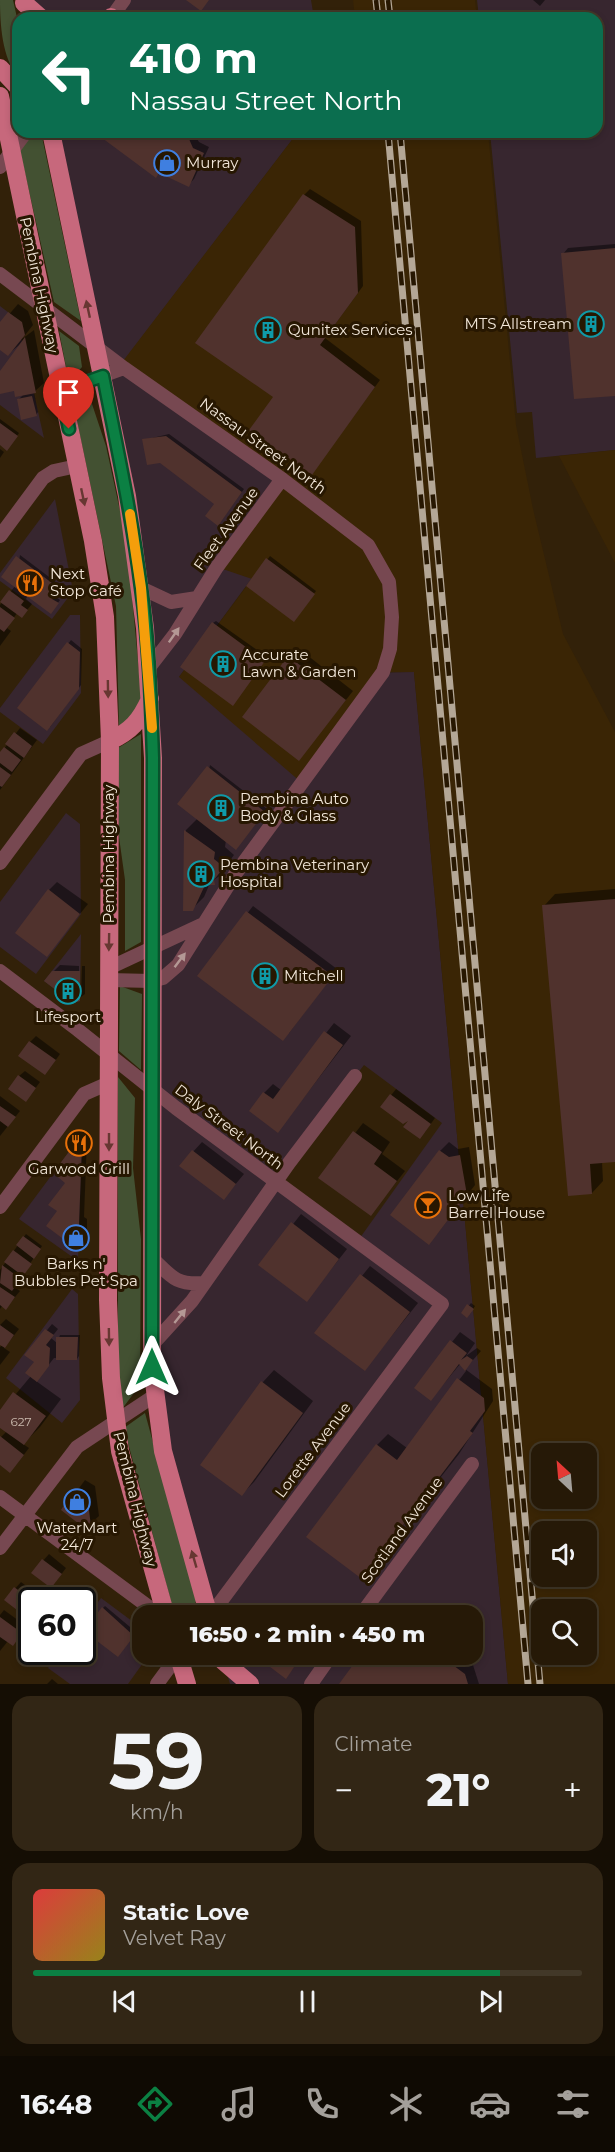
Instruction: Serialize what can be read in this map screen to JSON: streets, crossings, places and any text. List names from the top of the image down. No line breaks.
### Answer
{"streets":{"main road":["Pembina Highway"],"street":["Nassau Street North","Fleet Avenue","Daly Street North","Lorette Avenue","Scotland Avenue"]},"crossings":[["Pembina Highway","Nassau Street North"],["Pembina Highway","Daly Street North"],["Nassau Street North","Fleet Avenue"],["Daly Street North","Lorette Avenue"]],"one_way":["Fleet Avenue"],"places":{"shop":["Murray","Barks n' Bubbles Pet Spa","WaterMart 24/7"],"building":["MTS Allstream","Qunitex Services","Accurate Lawn & Garden","Pembina Auto Body & Glass","Pembina Veterinary Hospital","Mitchell","Lifesport"],"restaurant":["Next Stop Café","Garwood Grill"],"bar":["Low Life Barrel House"]},"house_numbers":["627"],"north":"top left","page":{"turn":["410 m","Nassau Street North"],"limit":"60","trip":"16:50 · 2 min · 450 m","tile":[["59","km/h"],"Climate"],"heat":["−","21°","+"],"song":["Static Love","Velvet Ray"],"tabs":"16:48"}}
